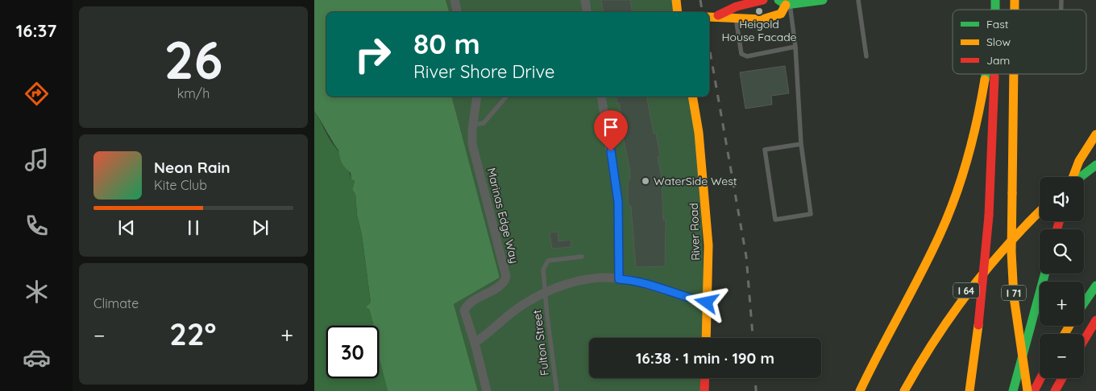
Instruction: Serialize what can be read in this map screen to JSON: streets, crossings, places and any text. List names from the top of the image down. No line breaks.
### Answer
{"streets":{"main road":["River Road","I 64","I 71"],"street":["Marinas Edge Way"],"lane":["Fulton Street"]},"places":["Heigold House Facade","WaterSide West"],"legend":["Fast","Slow","Jam"],"page":{"tabs":"16:37","tile":[["26","km/h"],"Climate"],"turn":["80 m","River Shore Drive"],"song":["Neon Rain","Kite Club"],"map_buttons":["+","−"],"heat":["−","22°","+"],"limit":"30","trip":"16:38 · 1 min · 190 m"}}
